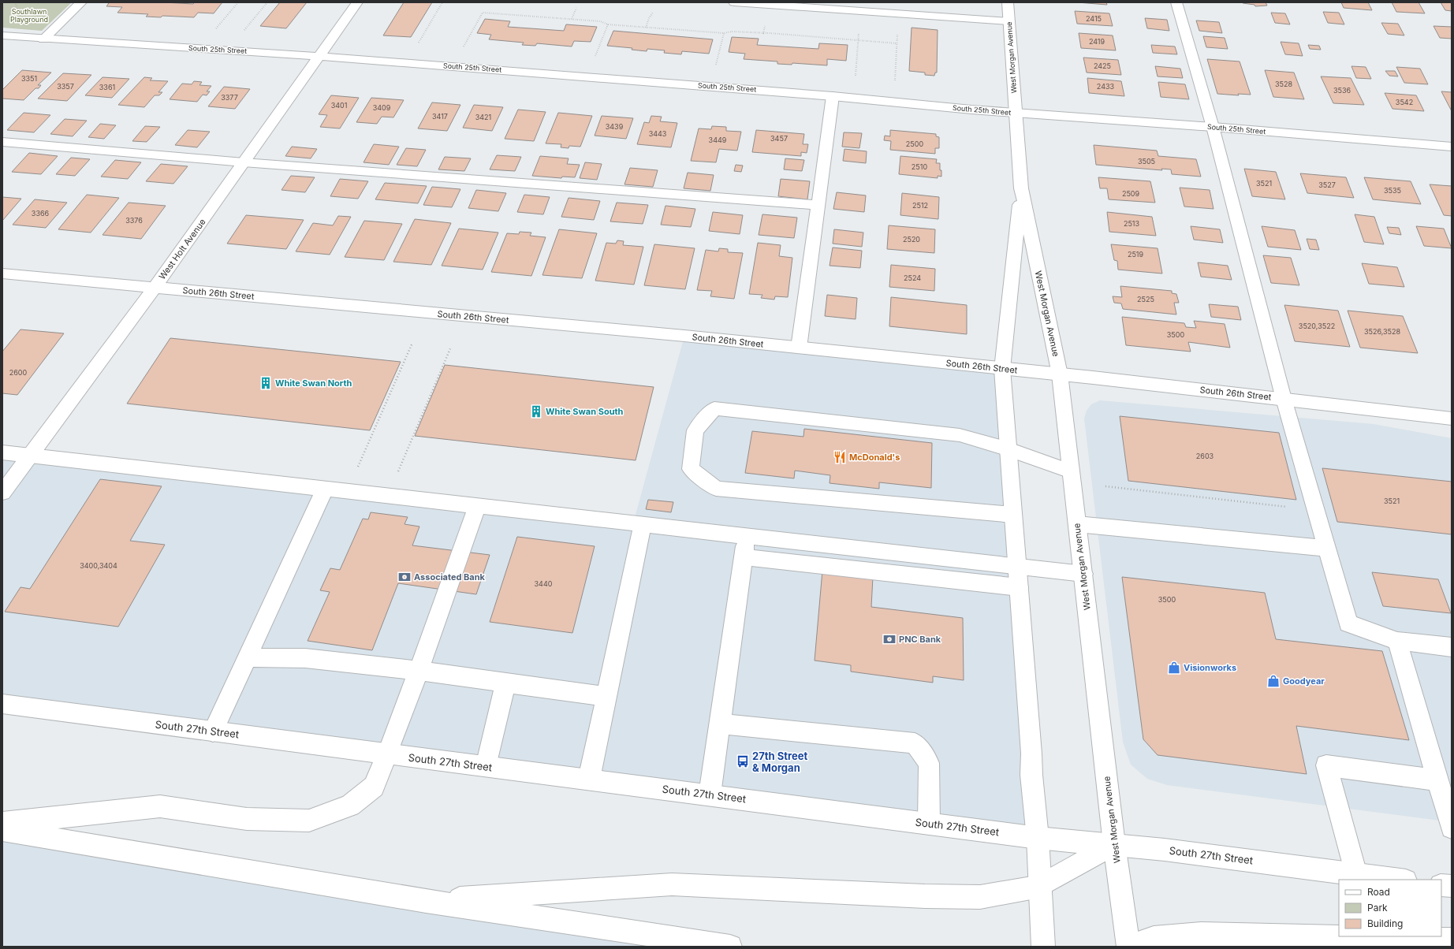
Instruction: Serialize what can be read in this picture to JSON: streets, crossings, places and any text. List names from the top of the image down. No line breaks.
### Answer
{"streets":{"street":["South 25th Street","West Morgan Avenue","West Holt Avenue","South 26th Street","South 27th Street"]},"crossings":[["South 25th Street","West Morgan Avenue"],["South 25th Street","West Holt Avenue"],["West Morgan Avenue","South 26th Street"],["West Morgan Avenue","South 27th Street"],["West Holt Avenue","South 26th Street"]],"parks":["Southlawn Playground"],"places":{"building":["White Swan North","White Swan South"],"restaurant":["McDonald's"],"bank":["Associated Bank","PNC Bank"],"shop":["Visionworks","Goodyear"],"bus stop":["27th Street & Morgan"]},"house_numbers":["2415","2419","2425","3351","3528","3357","2433","3361","3536","3377","3542","3401","3409","3417","3421","3439","3443","3457","3449","2500","3505","2510","3521","3527","3535","2509","2512","3366","3376","2513","2520","2519","2524","2525","3520,3522","3526,3528","3500","2600","2603","3521","3400,3404","3440","3500"],"legend":["Road","Park","Building"]}
